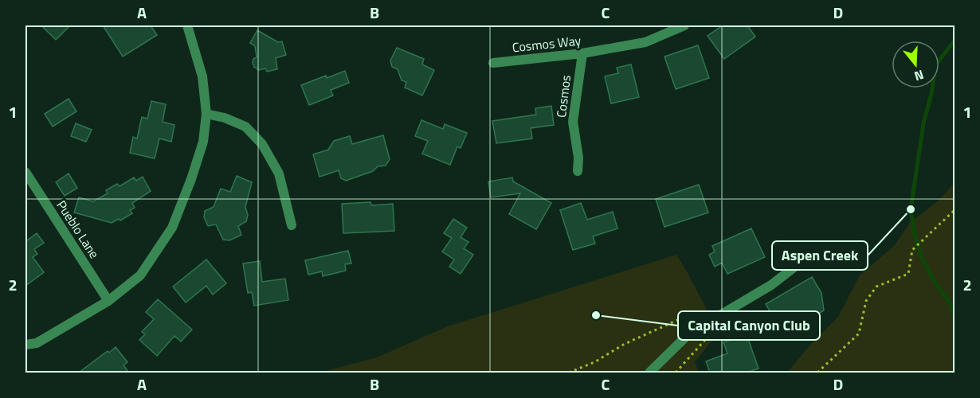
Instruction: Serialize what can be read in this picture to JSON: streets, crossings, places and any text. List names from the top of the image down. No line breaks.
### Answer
{"streets":{"street":["Cosmos Way","Cosmos","Pueblo Lane"]},"crossings":[["Cosmos Way","Cosmos"]],"places":["Aspen Creek","Capital Canyon Club"],"north":"bottom","grid":{"columns":["A","B","C","D"],"rows":["1","2"]}}
